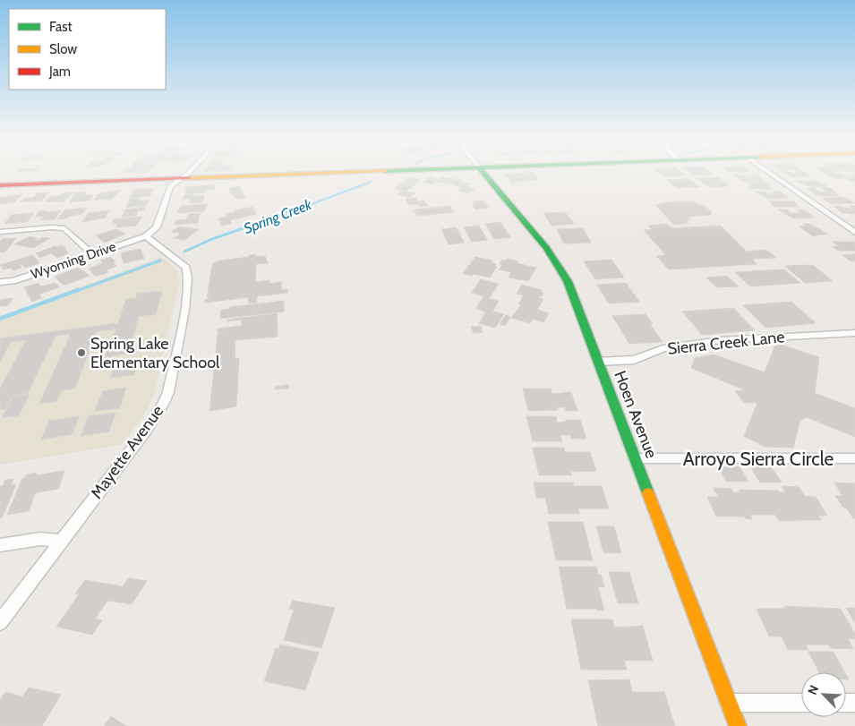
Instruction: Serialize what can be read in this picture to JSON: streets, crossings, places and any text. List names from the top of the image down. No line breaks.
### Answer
{"streets":{"street":["Wyoming Drive","Sierra Creek Lane","Hoen Avenue","Mayette Avenue","Arroyo Sierra Circle"]},"crossings":[["Wyoming Drive","Mayette Avenue"],["Sierra Creek Lane","Hoen Avenue"],["Hoen Avenue","Arroyo Sierra Circle"]],"water":["Spring Creek"],"places":["Spring Lake Elementary School"],"legend":["Fast","Slow","Jam"],"north":"top left"}
